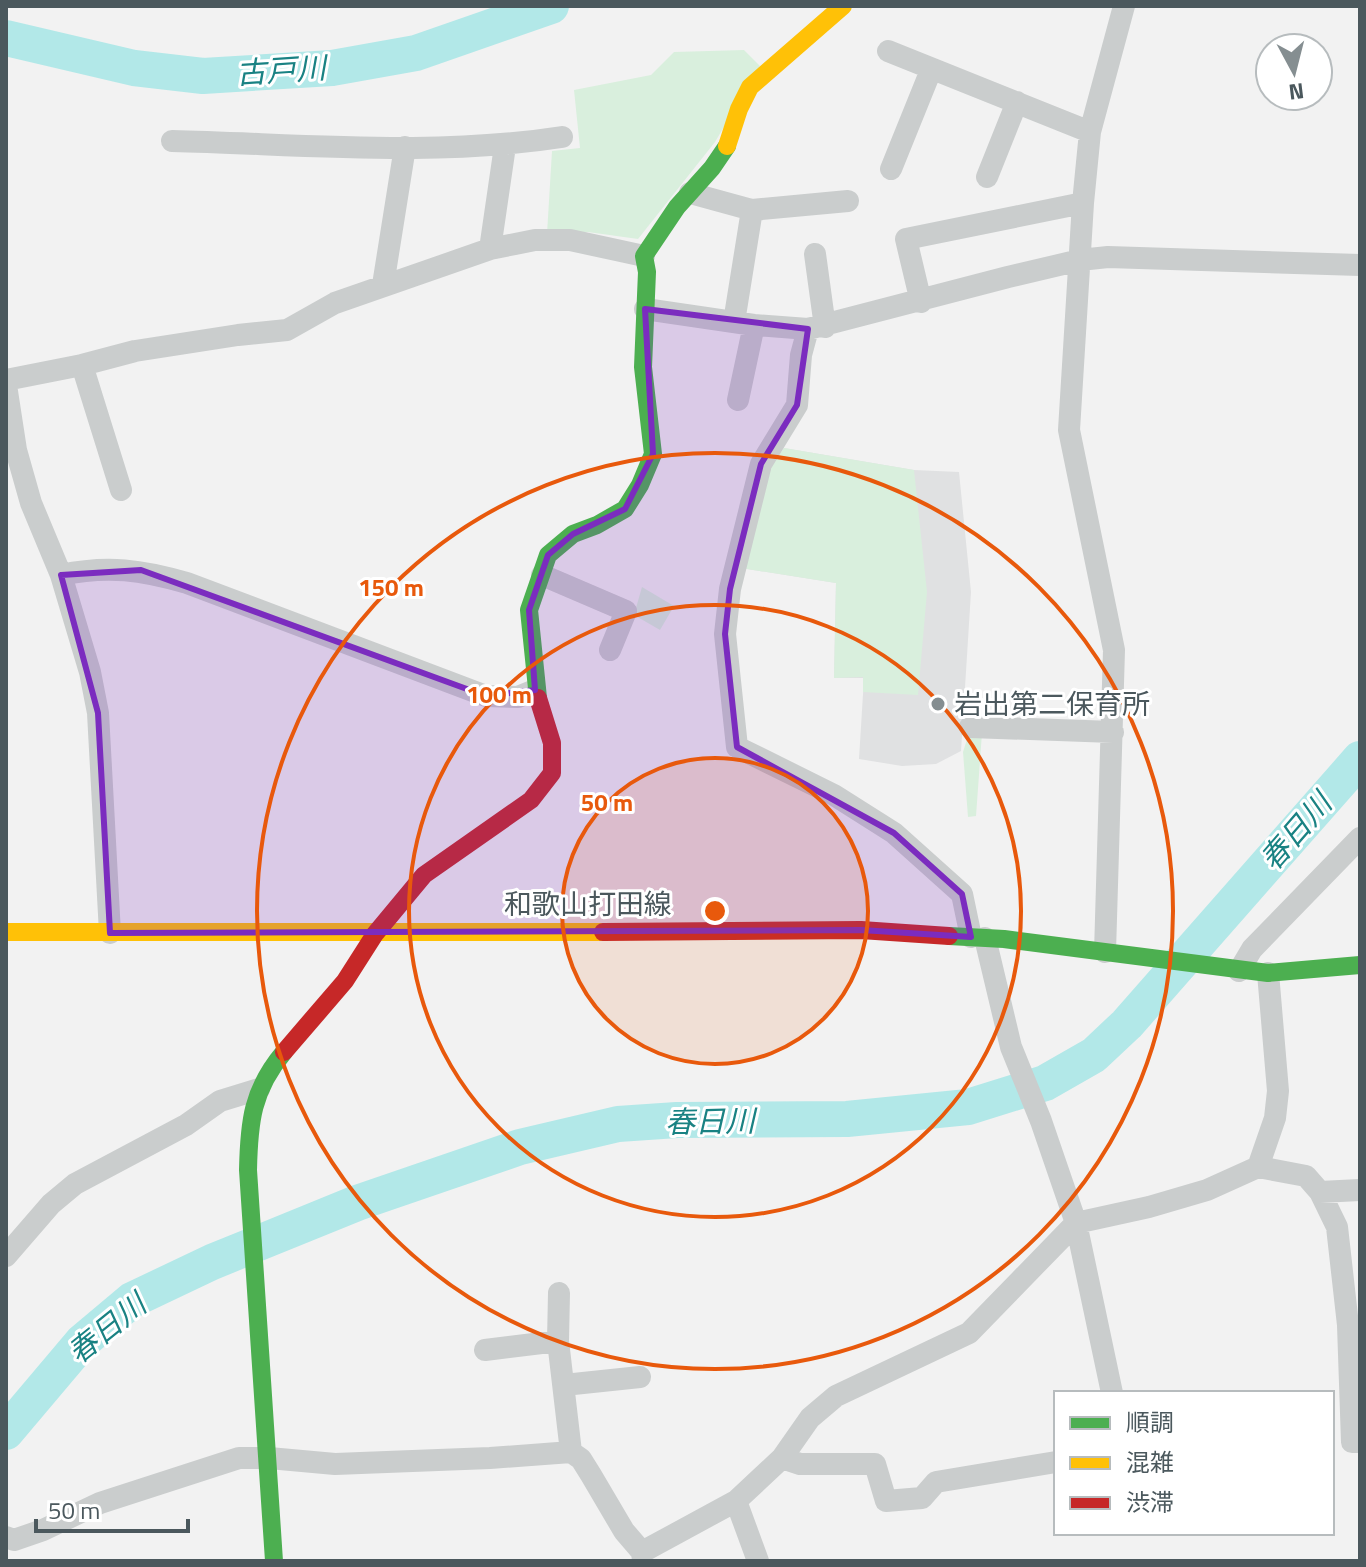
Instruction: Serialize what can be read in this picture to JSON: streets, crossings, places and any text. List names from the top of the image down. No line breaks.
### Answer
{"streets":{"street":["和歌山打田線"]},"water":["古戸川","春日川"],"places":["岩出第二保育所"],"legend":["順調","混雑","渋滞"],"scale_bar":"50 m","north":"bottom","rings":["150 m","100 m","50 m"]}
